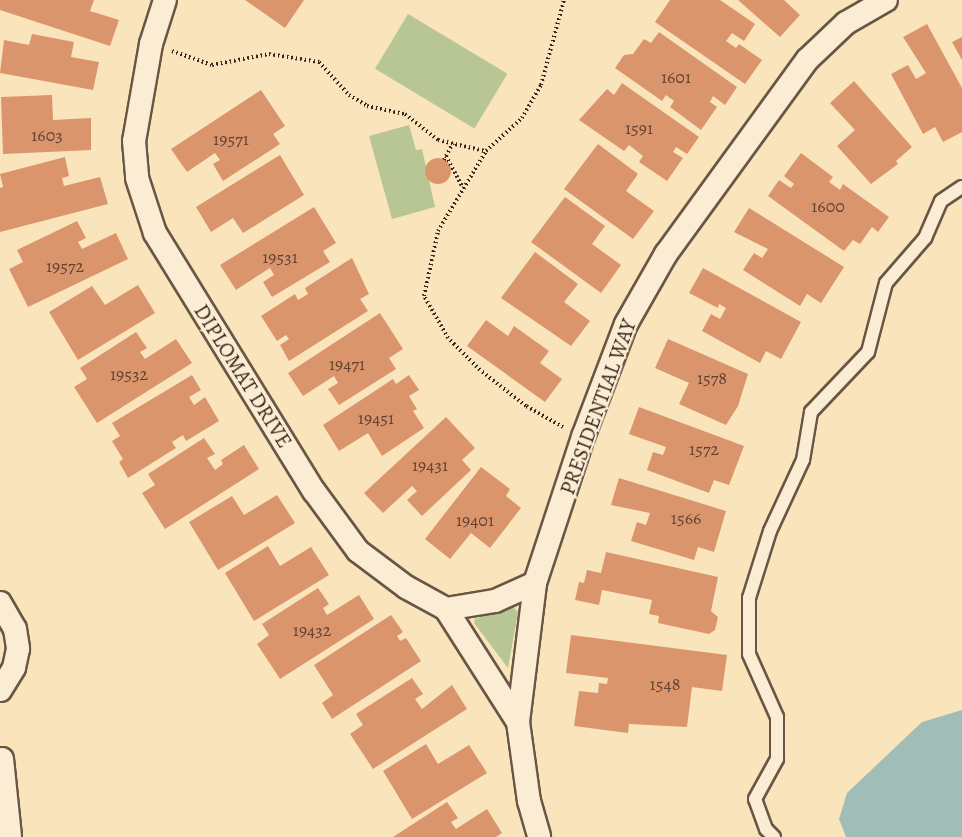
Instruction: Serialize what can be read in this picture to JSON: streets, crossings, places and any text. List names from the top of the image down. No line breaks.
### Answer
{"streets":{"street":["DIPLOMAT DRIVE","PRESIDENTIAL WAY"]},"crossings":[["DIPLOMAT DRIVE","PRESIDENTIAL WAY"]],"house_numbers":["1601","1591","1603","19571","1600","19531","19572","19471","19532","1578","19451","1572","19431","1566","19401","19432","1548"]}
